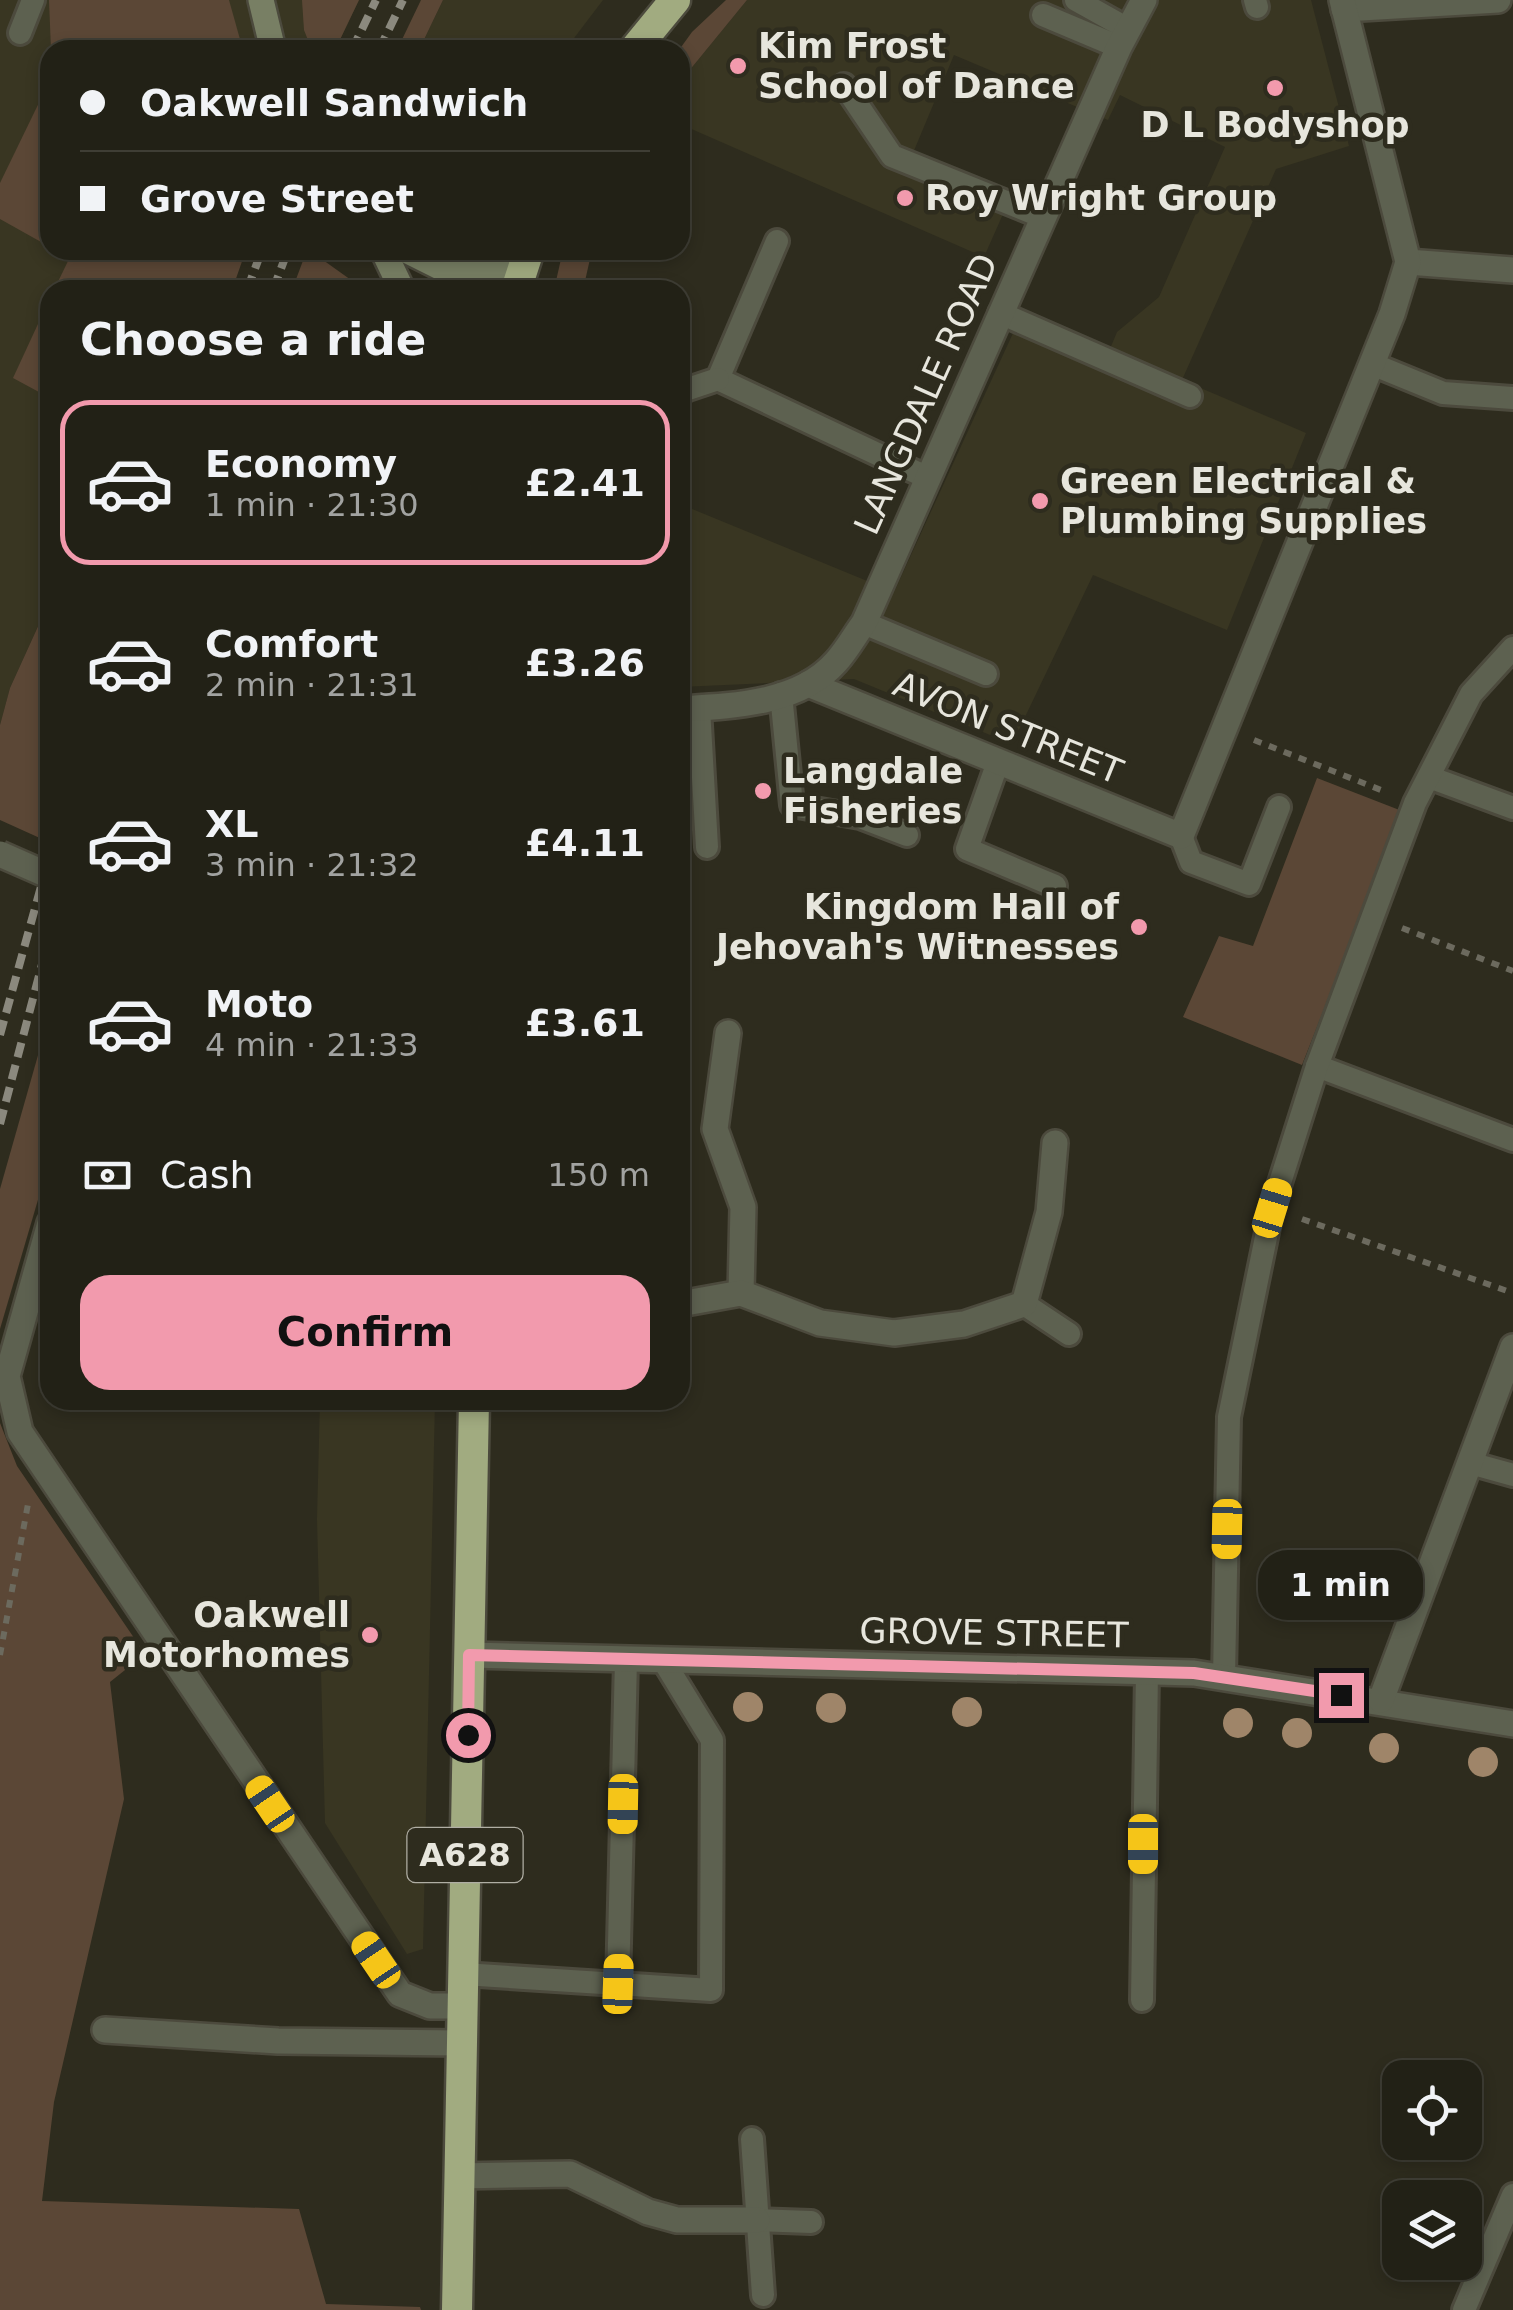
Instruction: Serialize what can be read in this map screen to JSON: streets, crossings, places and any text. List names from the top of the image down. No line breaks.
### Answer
{"streets":{"highway":["A628"],"street":["LANGDALE ROAD","AVON STREET","GROVE STREET"]},"crossings":[["LANGDALE ROAD","AVON STREET"],["GROVE STREET","A628"]],"places":["Kim Frost School of Dance","D L Bodyshop","Roy Wright Group","Green Electrical & Plumbing Supplies","Langdale Fisheries","Kingdom Hall of Jehovah's Witnesses","Oakwell Motorhomes"],"page":{"banner":["Oakwell Sandwich","Grove Street"],"heading":"Choose a ride","list":[{"name":"Economy","note":"1 min · 21:30","value":"£2.41"},{"name":"Comfort","note":"2 min · 21:31","value":"£3.26"},{"name":"XL","note":"3 min · 21:32","value":"£4.11"},{"name":"Moto","note":"4 min · 21:33","value":"£3.61"}],"pay":["Cash","150 m"],"buttons":"Confirm","bubble":"1 min"}}
